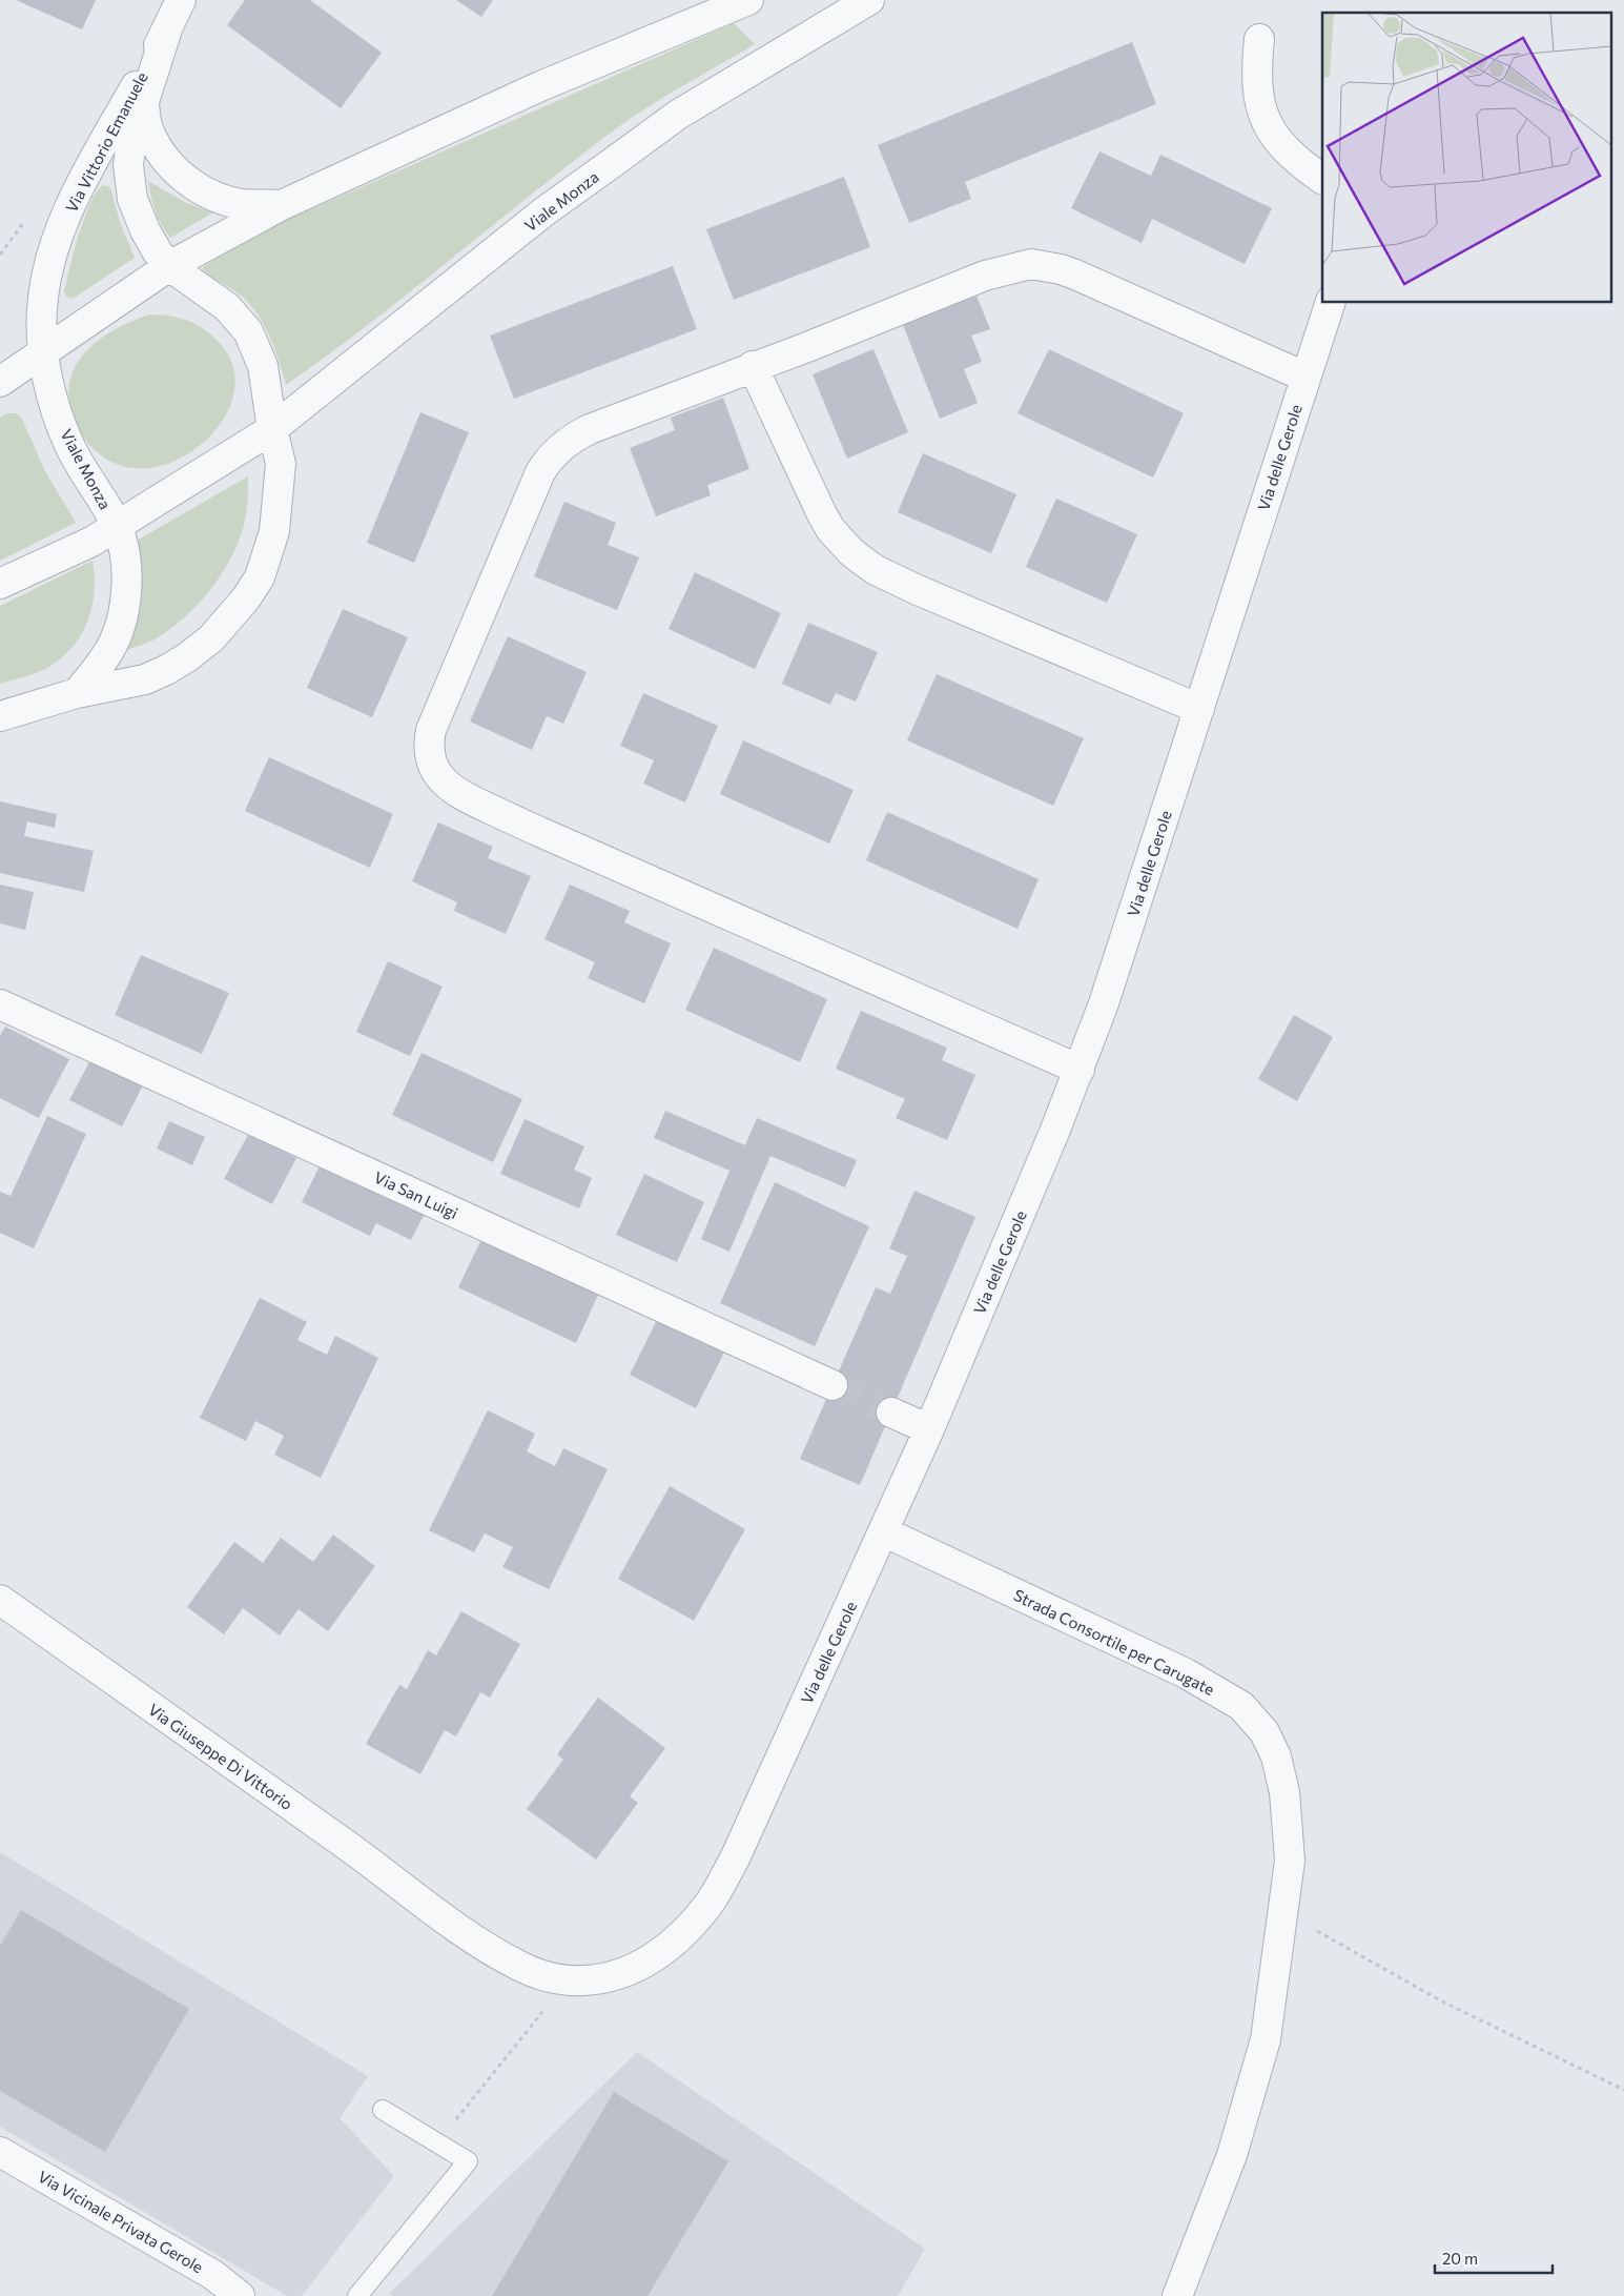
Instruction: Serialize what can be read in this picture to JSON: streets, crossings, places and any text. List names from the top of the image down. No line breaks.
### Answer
{"streets":{"street":["Via Vittorio Emanuele","Viale Monza","Via delle Gerole","Via San Luigi","Strada Consortile per Carugate","Via Giuseppe Di Vittorio","Via Vicinale Privata Gerole"]},"crossings":[["Via Vittorio Emanuele","Viale Monza"],["Via delle Gerole","Strada Consortile per Carugate"],["Via delle Gerole","Via Giuseppe Di Vittorio"]],"scale_bar":"20 m"}
